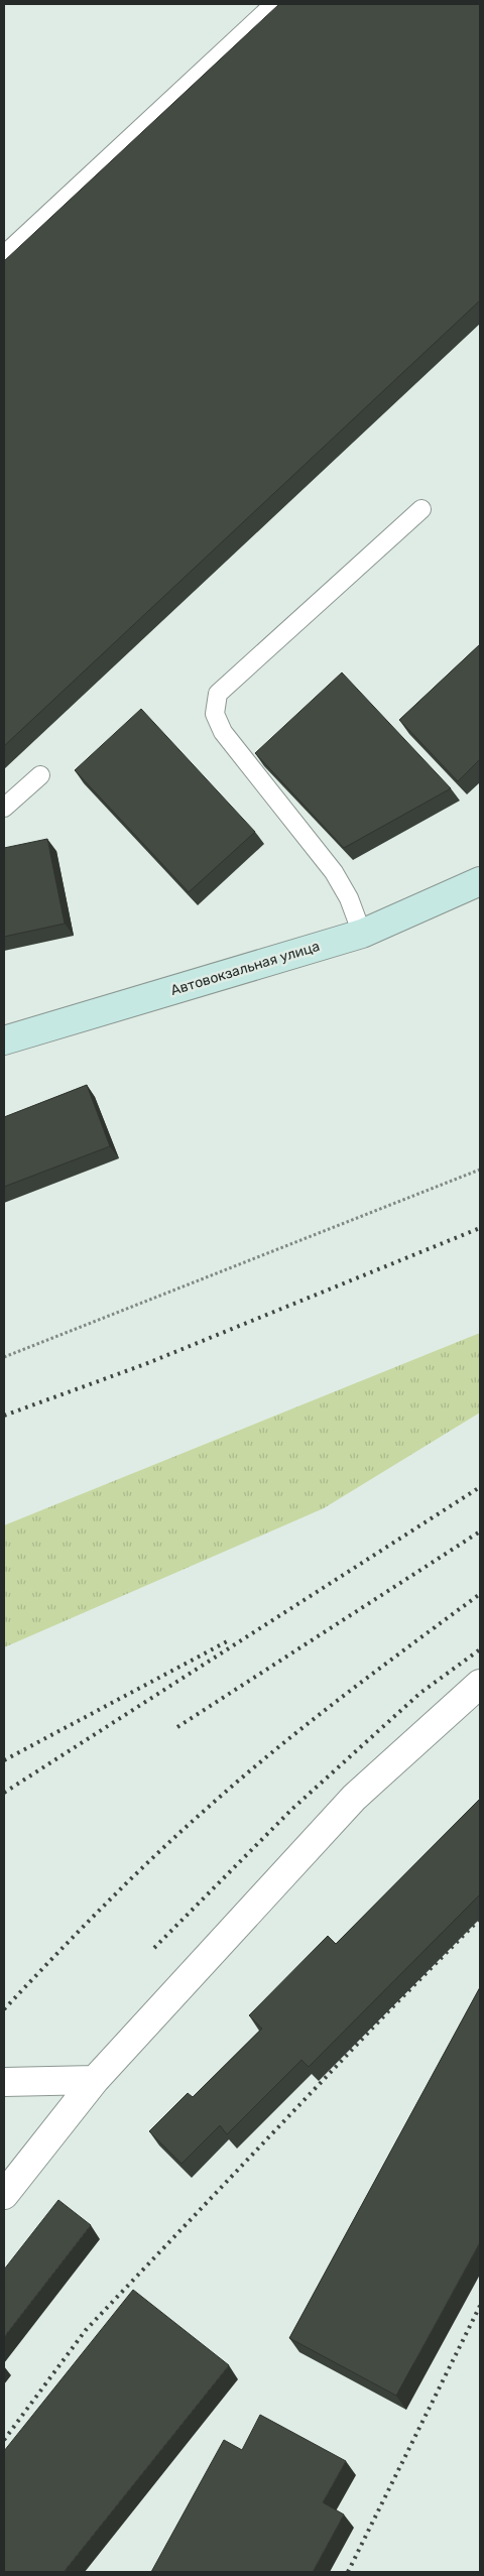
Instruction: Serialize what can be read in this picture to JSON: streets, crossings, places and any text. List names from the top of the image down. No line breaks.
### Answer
{"streets":{"street":["Автовокзальная улица"]}}
